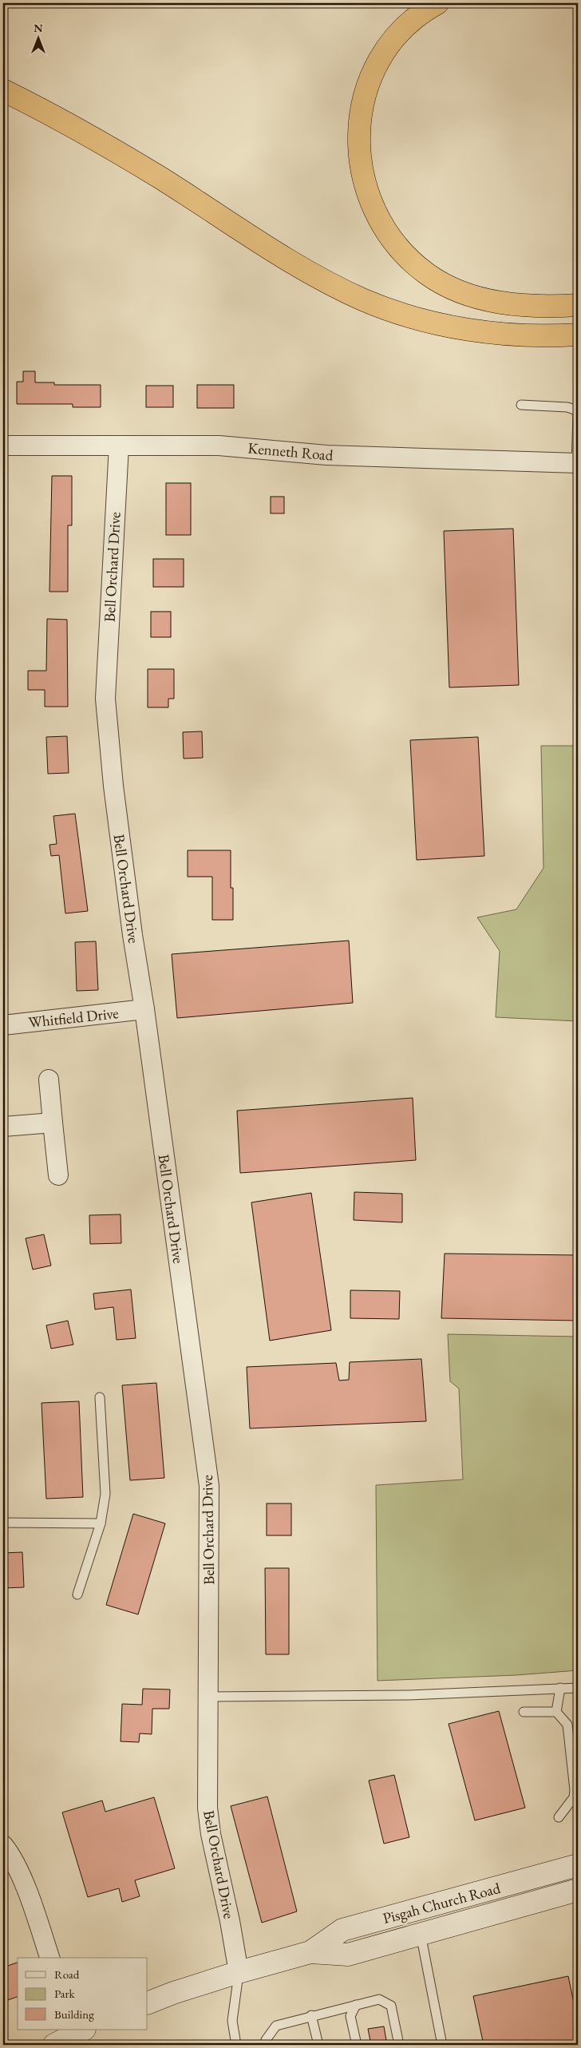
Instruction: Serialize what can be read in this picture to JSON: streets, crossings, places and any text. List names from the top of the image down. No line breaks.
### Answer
{"streets":{"main road":["Pisgah Church Road"],"street":["Kenneth Road","Bell Orchard Drive","Whitfield Drive"]},"crossings":[["Kenneth Road","Bell Orchard Drive"],["Bell Orchard Drive","Whitfield Drive"],["Bell Orchard Drive","Pisgah Church Road"]],"legend":["Road","Park","Building"],"north":"top"}
